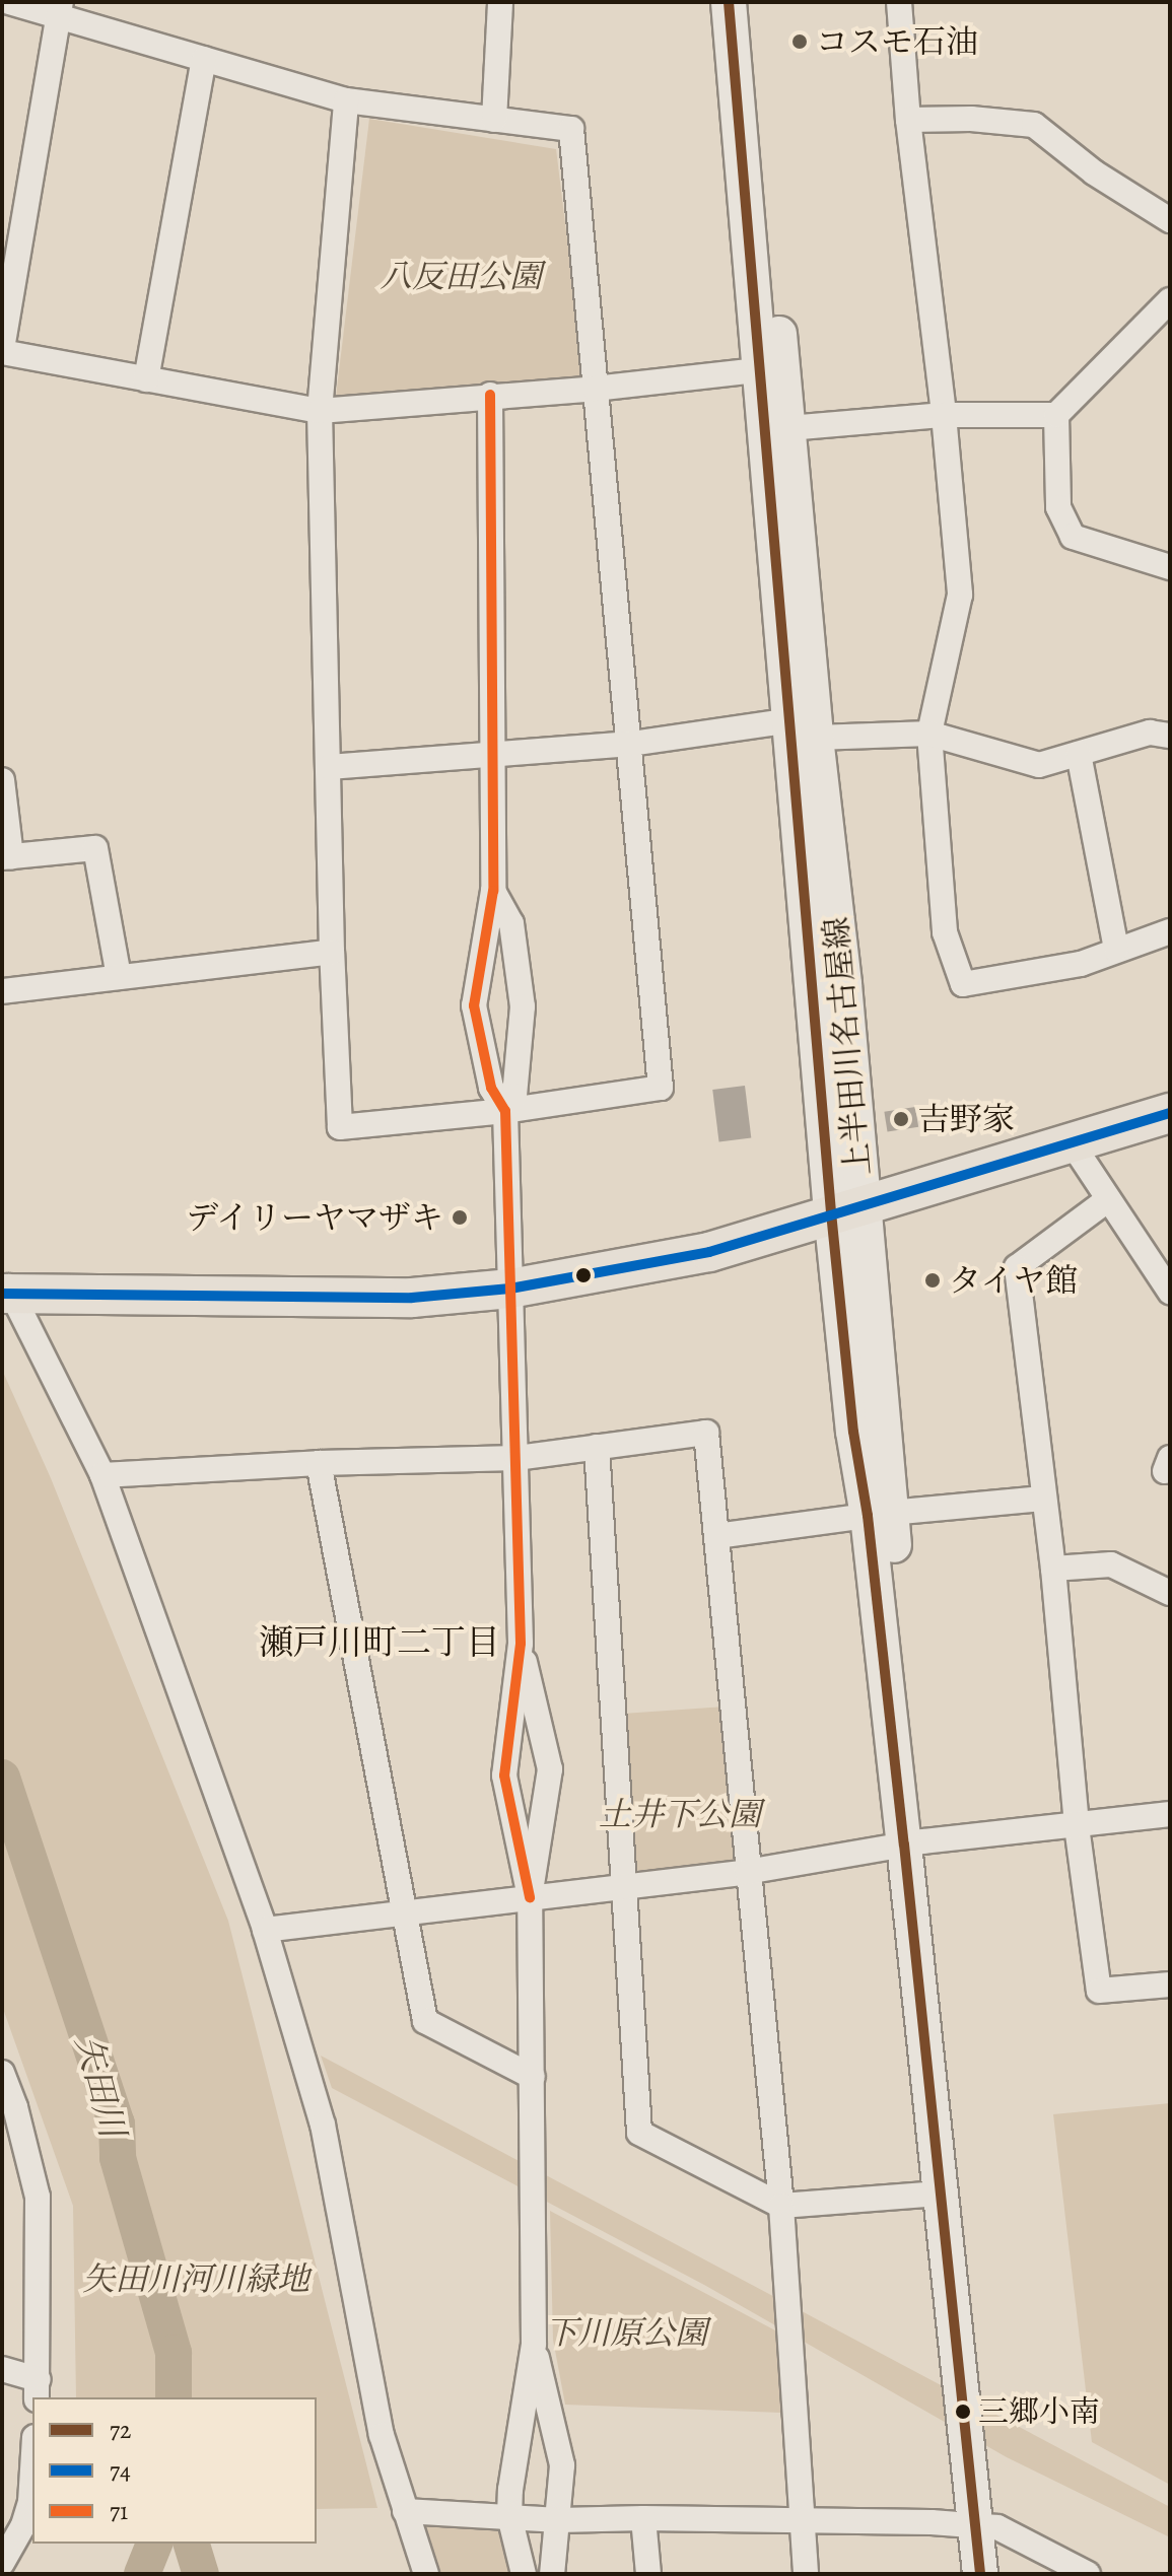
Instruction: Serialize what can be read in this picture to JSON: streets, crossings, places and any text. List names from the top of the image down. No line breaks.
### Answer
{"streets":{"main road":["上半田川名古屋線"]},"districts":["瀬戸川町二丁目"],"water":["矢田川"],"parks":["八反田公園","土井下公園","矢田川河川緑地","下川原公園"],"places":["コスモ石油","吉野家","デイリーヤマザキ","タイヤ館","三郷小南"],"lines":["transit line 72","transit line 71","transit line 74"],"legend":["72","74","71"]}
